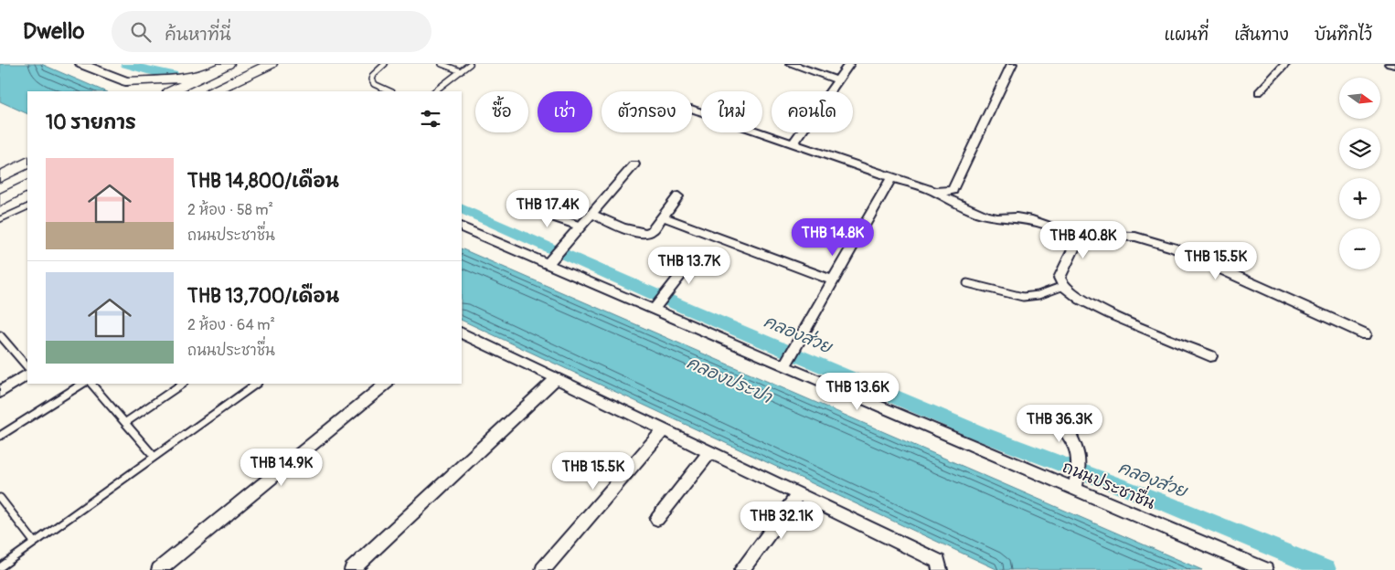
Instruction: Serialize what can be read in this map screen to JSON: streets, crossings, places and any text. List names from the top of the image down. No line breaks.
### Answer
{"streets":{"street":["ถนนประชาชื่น"]},"water":["คลองส่วย","คลองประปา"],"north":"right","page":{"header":"Dwello","search":"ค้นหาที่นี่","nav":["แผนที่","เส้นทาง","บันทึกไว้"],"map_buttons":["+","−"],"chip":["ซื้อ","เช่า","ตัวกรอง","ใหม่","คอนโด"],"heading":"10 รายการ","list":[{"name":"THB 14,800/เดือน","note":"2 ห้อง · 58 m² · ถนนประชาชื่น"},{"name":"THB 13,700/เดือน","note":"2 ห้อง · 64 m² · ถนนประชาชื่น"}],"price":["THB 17.4K","THB 14.8K","THB 40.8K","THB 15.5K","THB 13.7K","THB 13.6K","THB 36.3K","THB 14.9K","THB 15.5K","THB 32.1K"]}}
